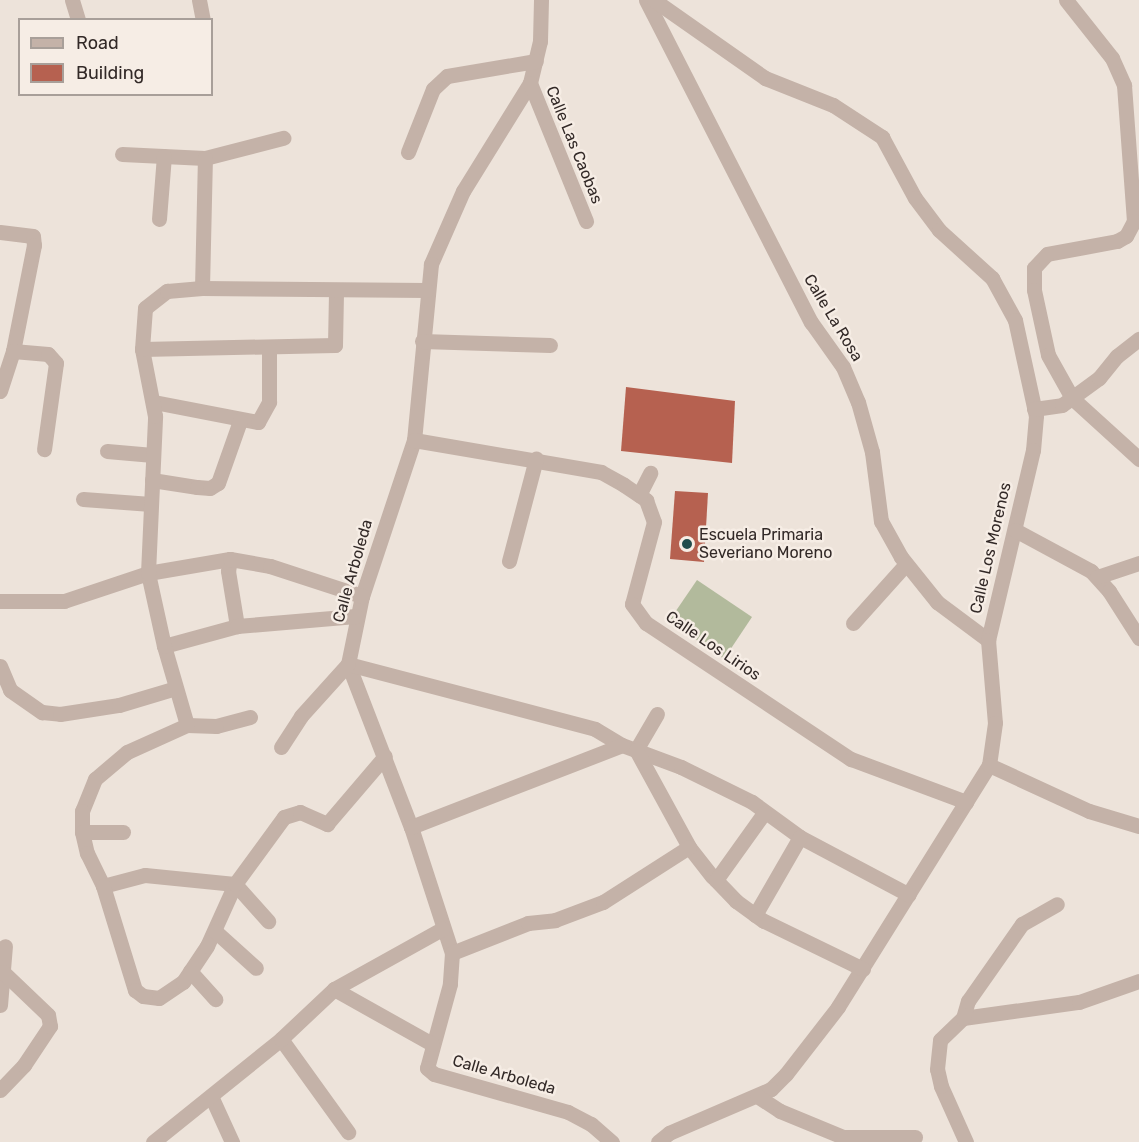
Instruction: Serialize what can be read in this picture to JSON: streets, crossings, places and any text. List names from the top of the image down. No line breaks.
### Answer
{"streets":{"street":["Calle Las Caobas","Calle La Rosa","Calle Los Morenos","Calle Arboleda","Calle Los Lirios"]},"crossings":[["Calle Las Caobas","Calle Arboleda"],["Calle La Rosa","Calle Los Morenos"],["Calle Los Morenos","Calle Los Lirios"],["Calle Arboleda","Calle Los Lirios"]],"places":["Escuela Primaria Severiano Moreno"],"legend":["Road","Building"]}
